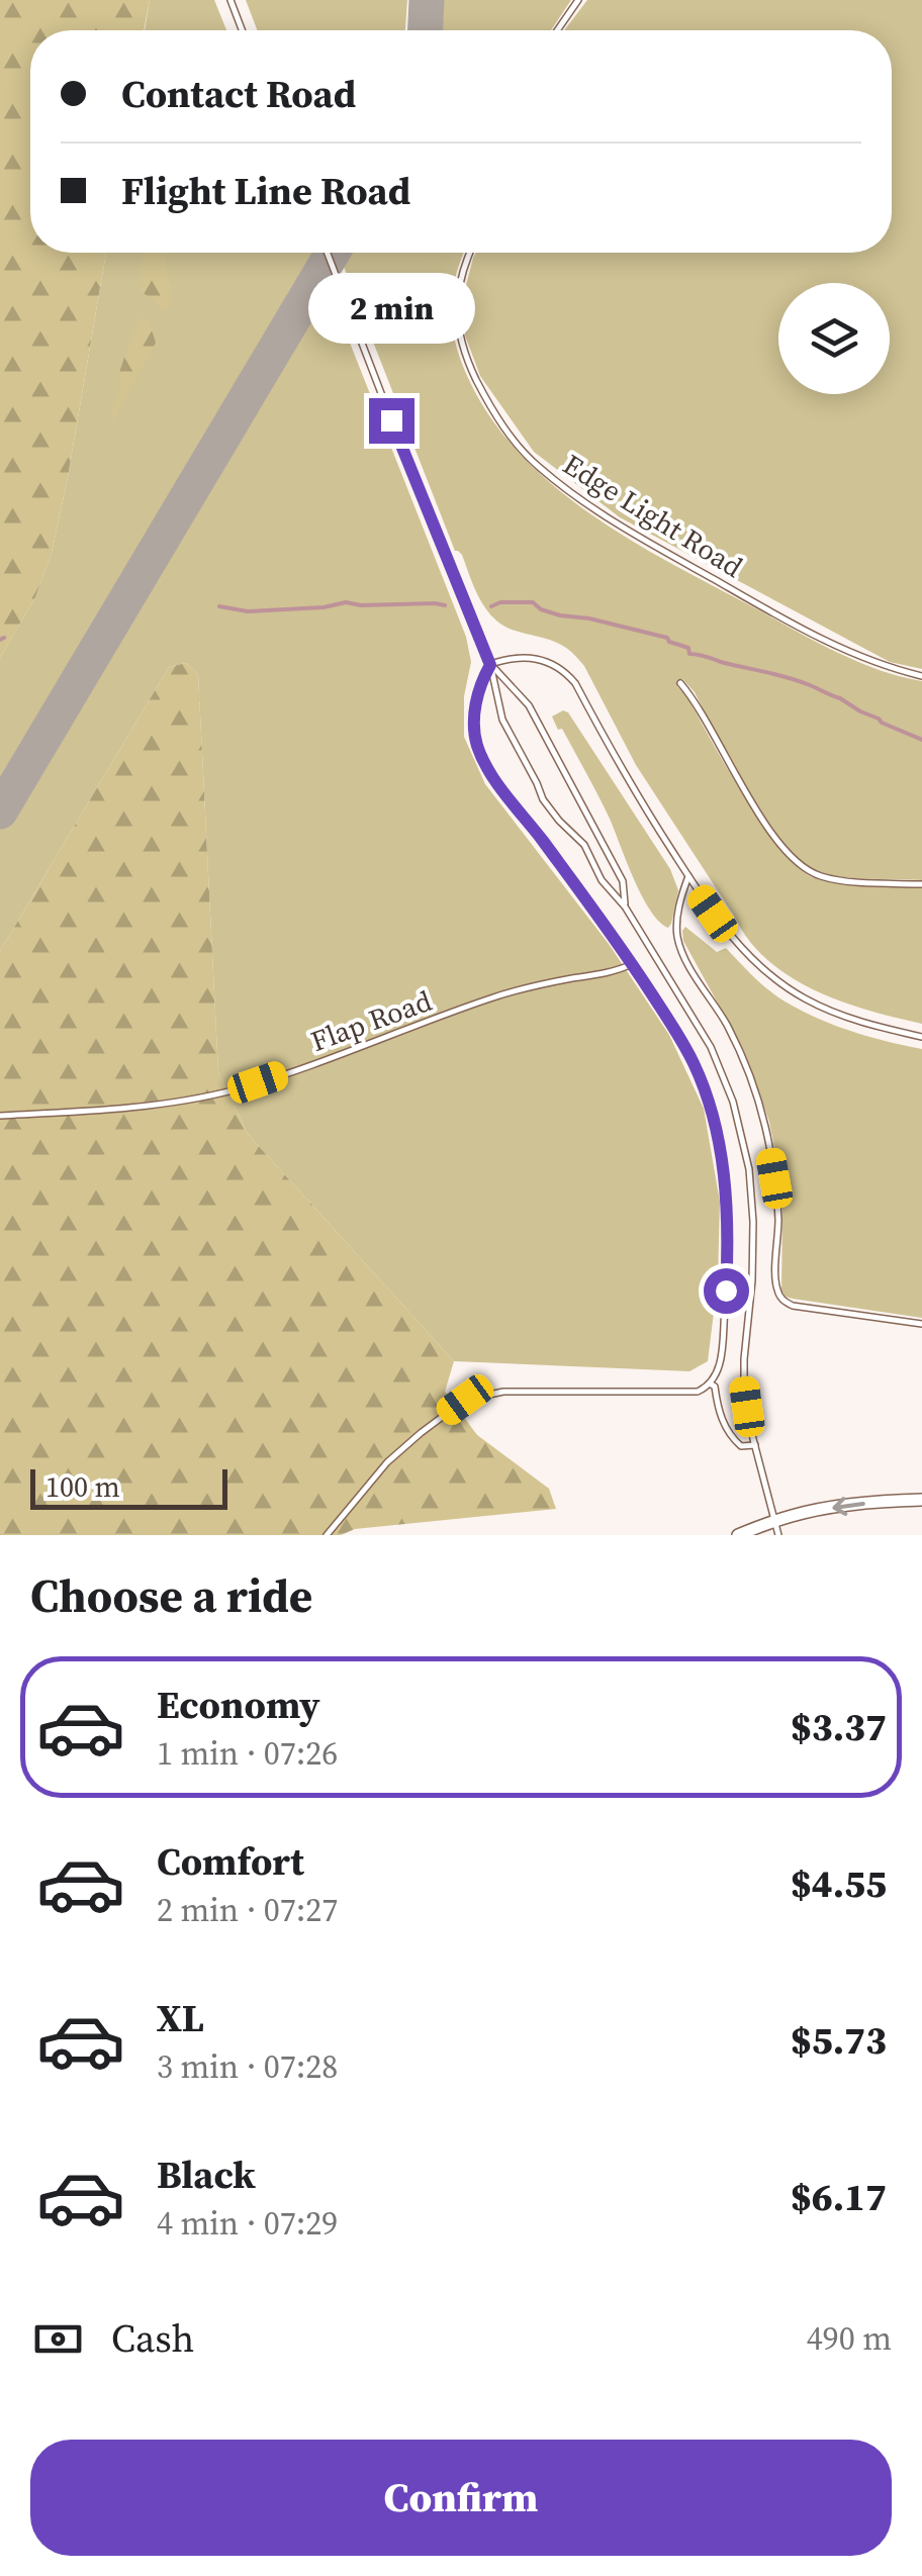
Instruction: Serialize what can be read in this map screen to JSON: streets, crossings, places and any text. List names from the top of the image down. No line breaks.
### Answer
{"streets":{"lane":["Edge Light Road","Flap Road"]},"scale_bar":"100 m","page":{"banner":["Contact Road","Flight Line Road"],"bubble":"2 min","scale":"100 m","heading":"Choose a ride","list":[{"name":"Economy","note":"1 min · 07:26","value":"$3.37"},{"name":"Comfort","note":"2 min · 07:27","value":"$4.55"},{"name":"XL","note":"3 min · 07:28","value":"$5.73"},{"name":"Black","note":"4 min · 07:29","value":"$6.17"}],"pay":["Cash","490 m"],"buttons":"Confirm"}}
